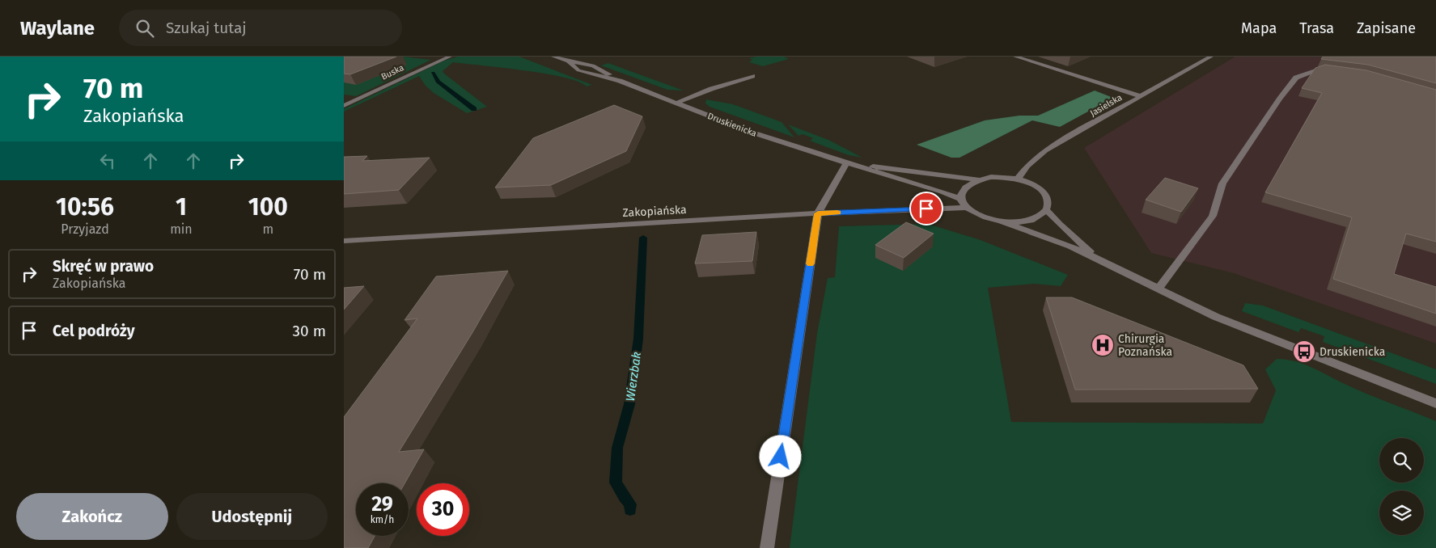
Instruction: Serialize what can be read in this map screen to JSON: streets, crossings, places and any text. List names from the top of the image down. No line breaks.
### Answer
{"streets":{"street":["Buska","Jasielska","Druskienicka","Zakopiańska"]},"water":["Wierzbak"],"places":{"hospital":["Chirurgia Poznańska"],"bus stop":["Druskienicka"]},"page":{"header":"Waylane","search":"Szukaj tutaj","nav":["Mapa","Trasa","Zapisane"],"turn":["70 m","Zakopiańska"],"eta":["10:56","Przyjazd","1","min","100","m"],"list":[{"name":"Skręć w prawo","note":"Zakopiańska","value":"70 m"},{"name":"Cel podróży","value":"30 m"}],"speed":"29 km/h","limit":"30","buttons":["Zakończ","Udostępnij"]}}
